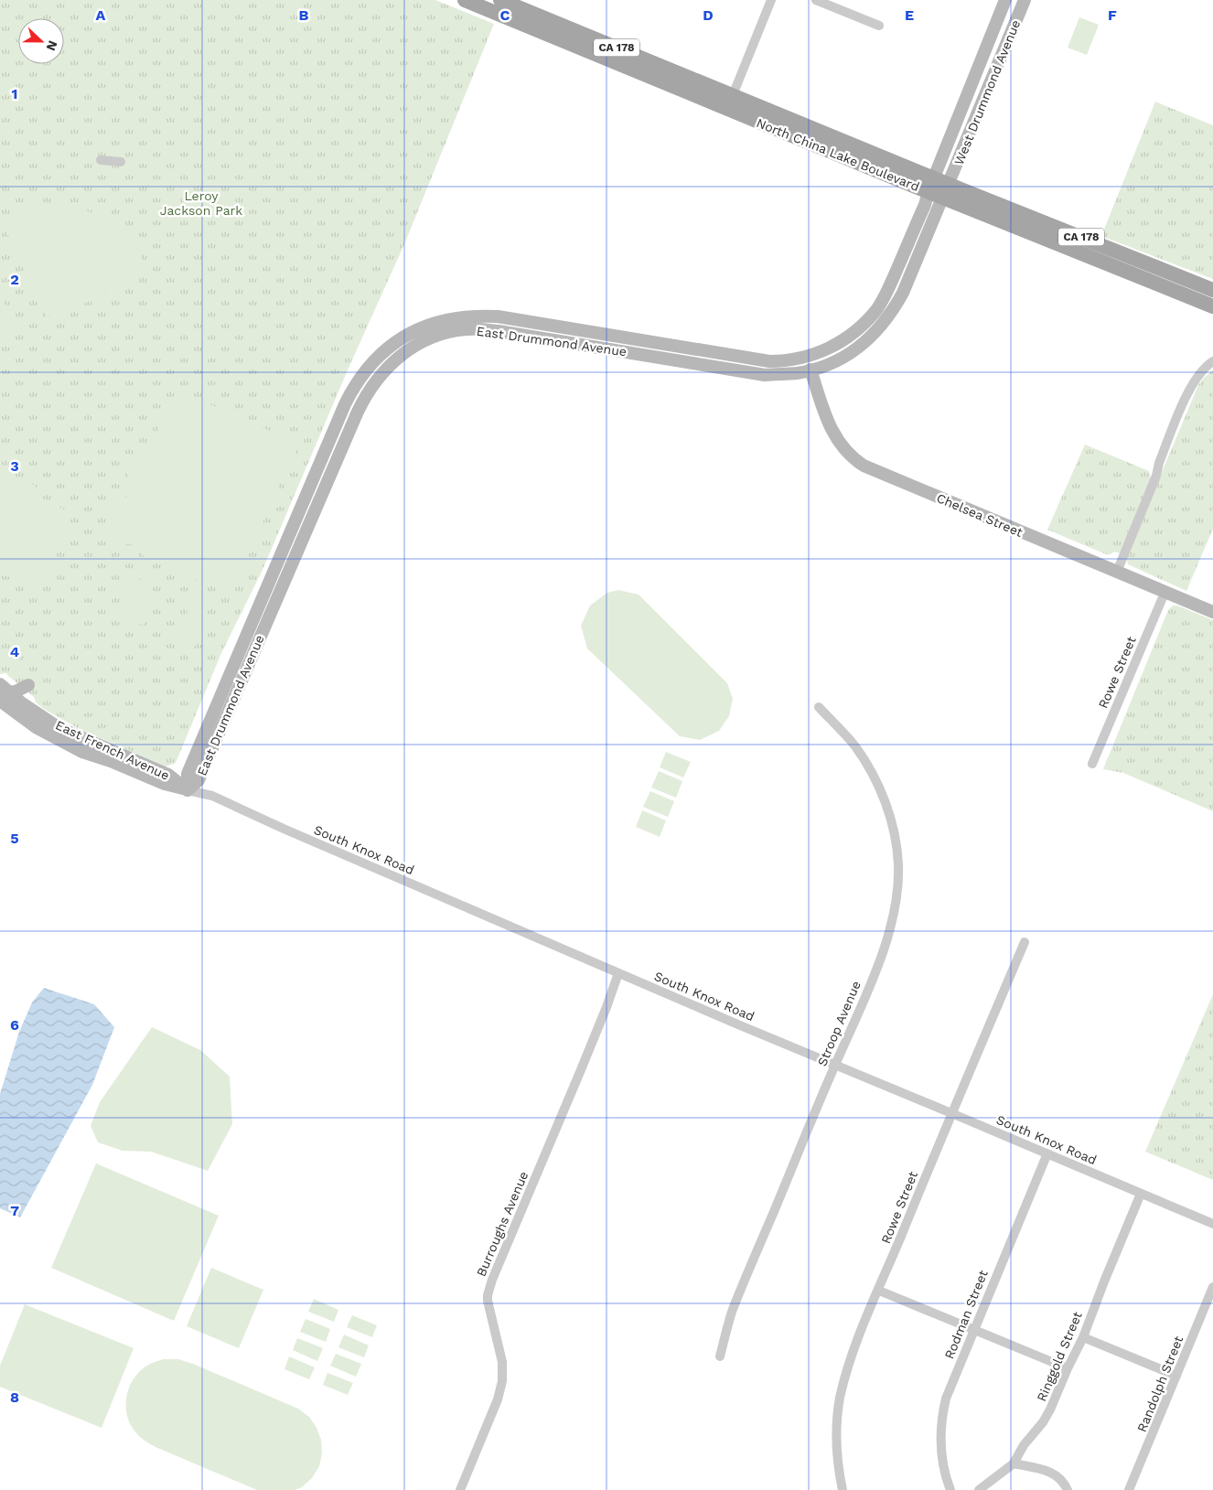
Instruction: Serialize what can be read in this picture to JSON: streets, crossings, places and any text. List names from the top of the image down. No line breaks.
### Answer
{"streets":{"main road":["CA 178","North China Lake Boulevard"],"street":["West Drummond Avenue","East Drummond Avenue","Chelsea Street","Rowe Street","East French Avenue","South Knox Road","Stroop Avenue","Burroughs Avenue","Rodman Street","Ringgold Street","Randolph Street"]},"crossings":[["West Drummond Avenue","North China Lake Boulevard"],["West Drummond Avenue","East Drummond Avenue"],["North China Lake Boulevard","East Drummond Avenue"],["East Drummond Avenue","Chelsea Street"],["East Drummond Avenue","East French Avenue"],["East Drummond Avenue","South Knox Road"],["Chelsea Street","Rowe Street"],["Rowe Street","South Knox Road"],["East French Avenue","South Knox Road"],["South Knox Road","Stroop Avenue"],["South Knox Road","Burroughs Avenue"],["South Knox Road","Rodman Street"],["South Knox Road","Ringgold Street"]],"parks":["Leroy Jackson Park"],"north":"right","grid":{"columns":["A","B","C","D","E","F"],"rows":["1","2","3","4","5","6","7","8"]}}
